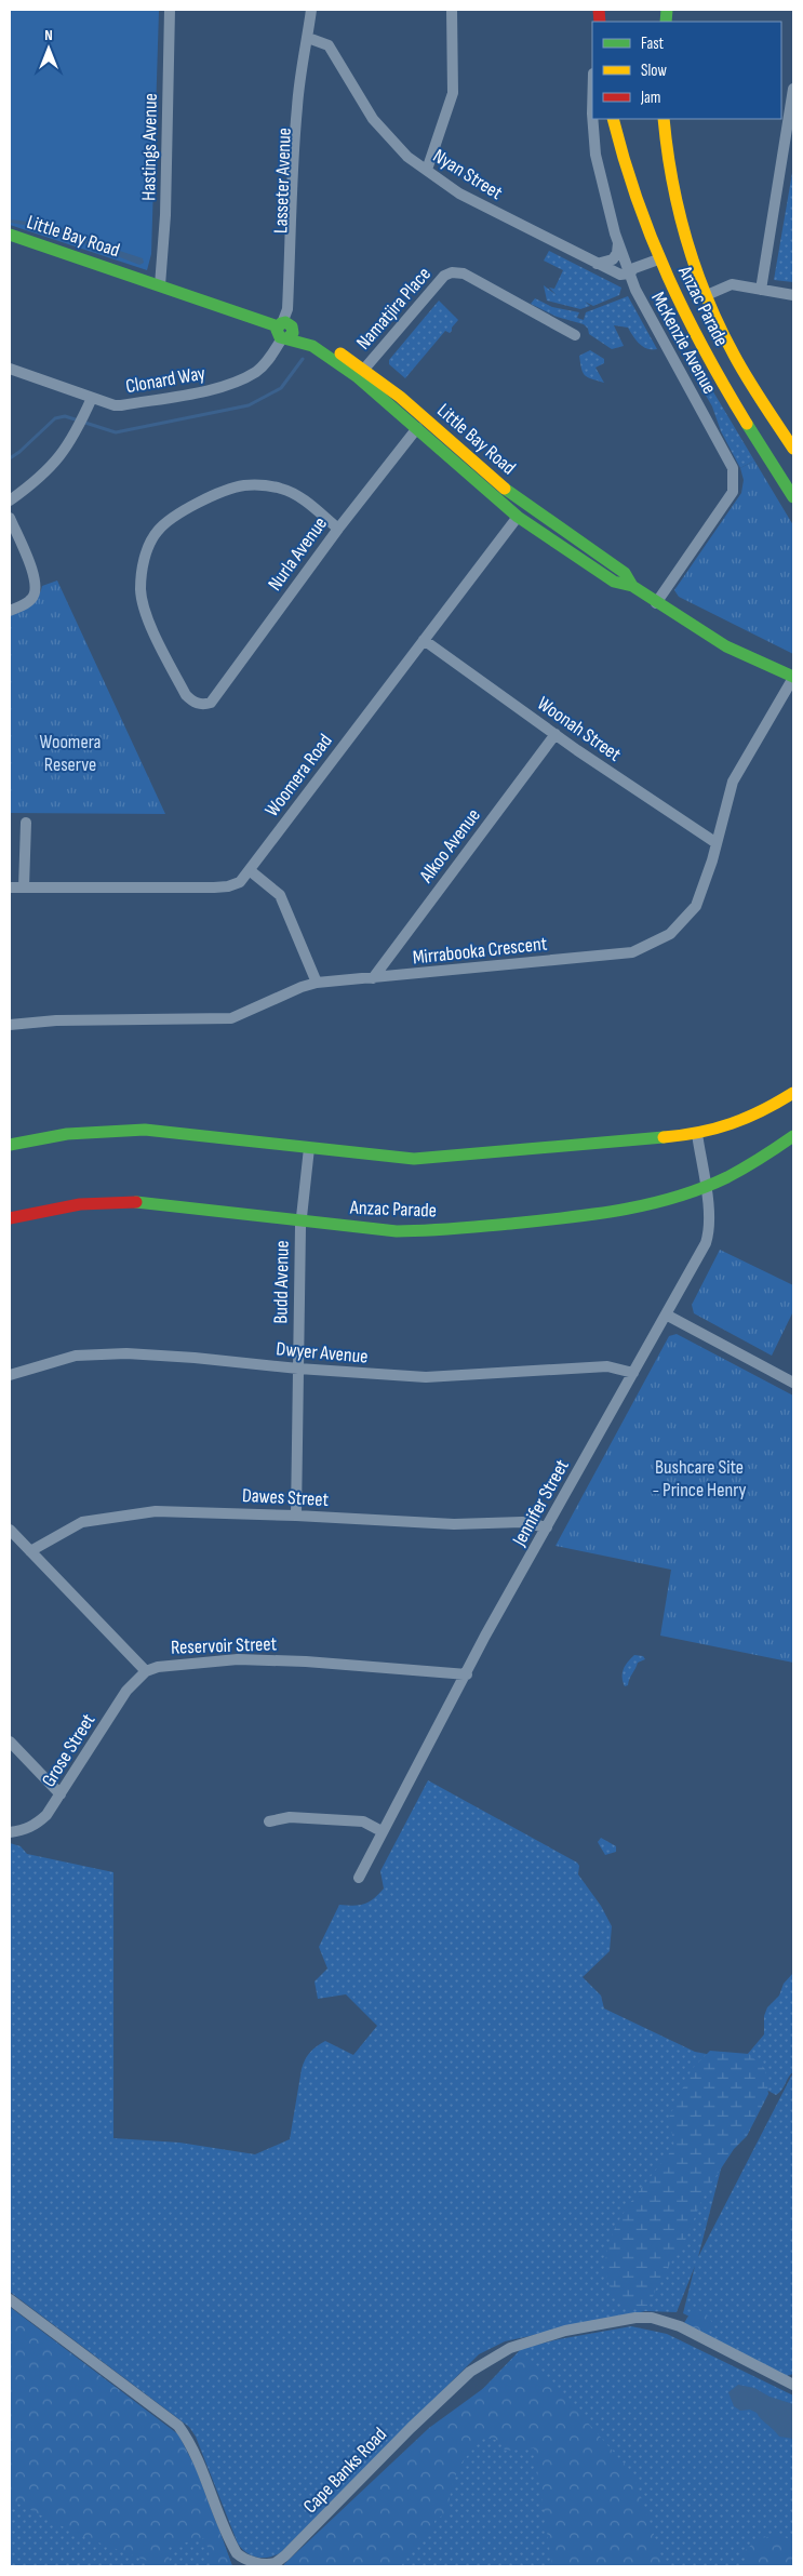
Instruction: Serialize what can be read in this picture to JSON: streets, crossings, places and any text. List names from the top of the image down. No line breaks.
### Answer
{"streets":{"main road":["Little Bay Road","Anzac Parade","Woomera Road"],"street":["Hastings Avenue","Nyan Street","Lasseter Avenue","Namatjira Place","McKenzie Avenue","Clonard Way","Nurla Avenue","Woonah Street","Alkoo Avenue","Mirrabooka Crescent","Budd Avenue","Dwyer Avenue","Dawes Street","Jennifer Street","Reservoir Street","Grose Street","Cape Banks Road"]},"crossings":[["Hastings Avenue","Little Bay Road"],["Nyan Street","Lasseter Avenue"],["Nyan Street","McKenzie Avenue"],["Lasseter Avenue","Little Bay Road"],["Lasseter Avenue","Clonard Way"],["Little Bay Road","Namatjira Place"],["Little Bay Road","McKenzie Avenue"],["Little Bay Road","Clonard Way"],["Little Bay Road","Nurla Avenue"],["Little Bay Road","Woomera Road"],["Little Bay Road","Mirrabooka Crescent"],["Anzac Parade","Budd Avenue"],["Anzac Parade","Jennifer Street"],["Woonah Street","Woomera Road"],["Woonah Street","Alkoo Avenue"],["Woonah Street","Mirrabooka Crescent"],["Alkoo Avenue","Mirrabooka Crescent"],["Budd Avenue","Dwyer Avenue"],["Budd Avenue","Dawes Street"],["Dwyer Avenue","Jennifer Street"],["Dawes Street","Jennifer Street"],["Jennifer Street","Reservoir Street"],["Reservoir Street","Grose Street"]],"parks":["Woomera Reserve","Bushcare Site - Prince Henry"],"legend":["Fast","Slow","Jam"],"north":"top"}
